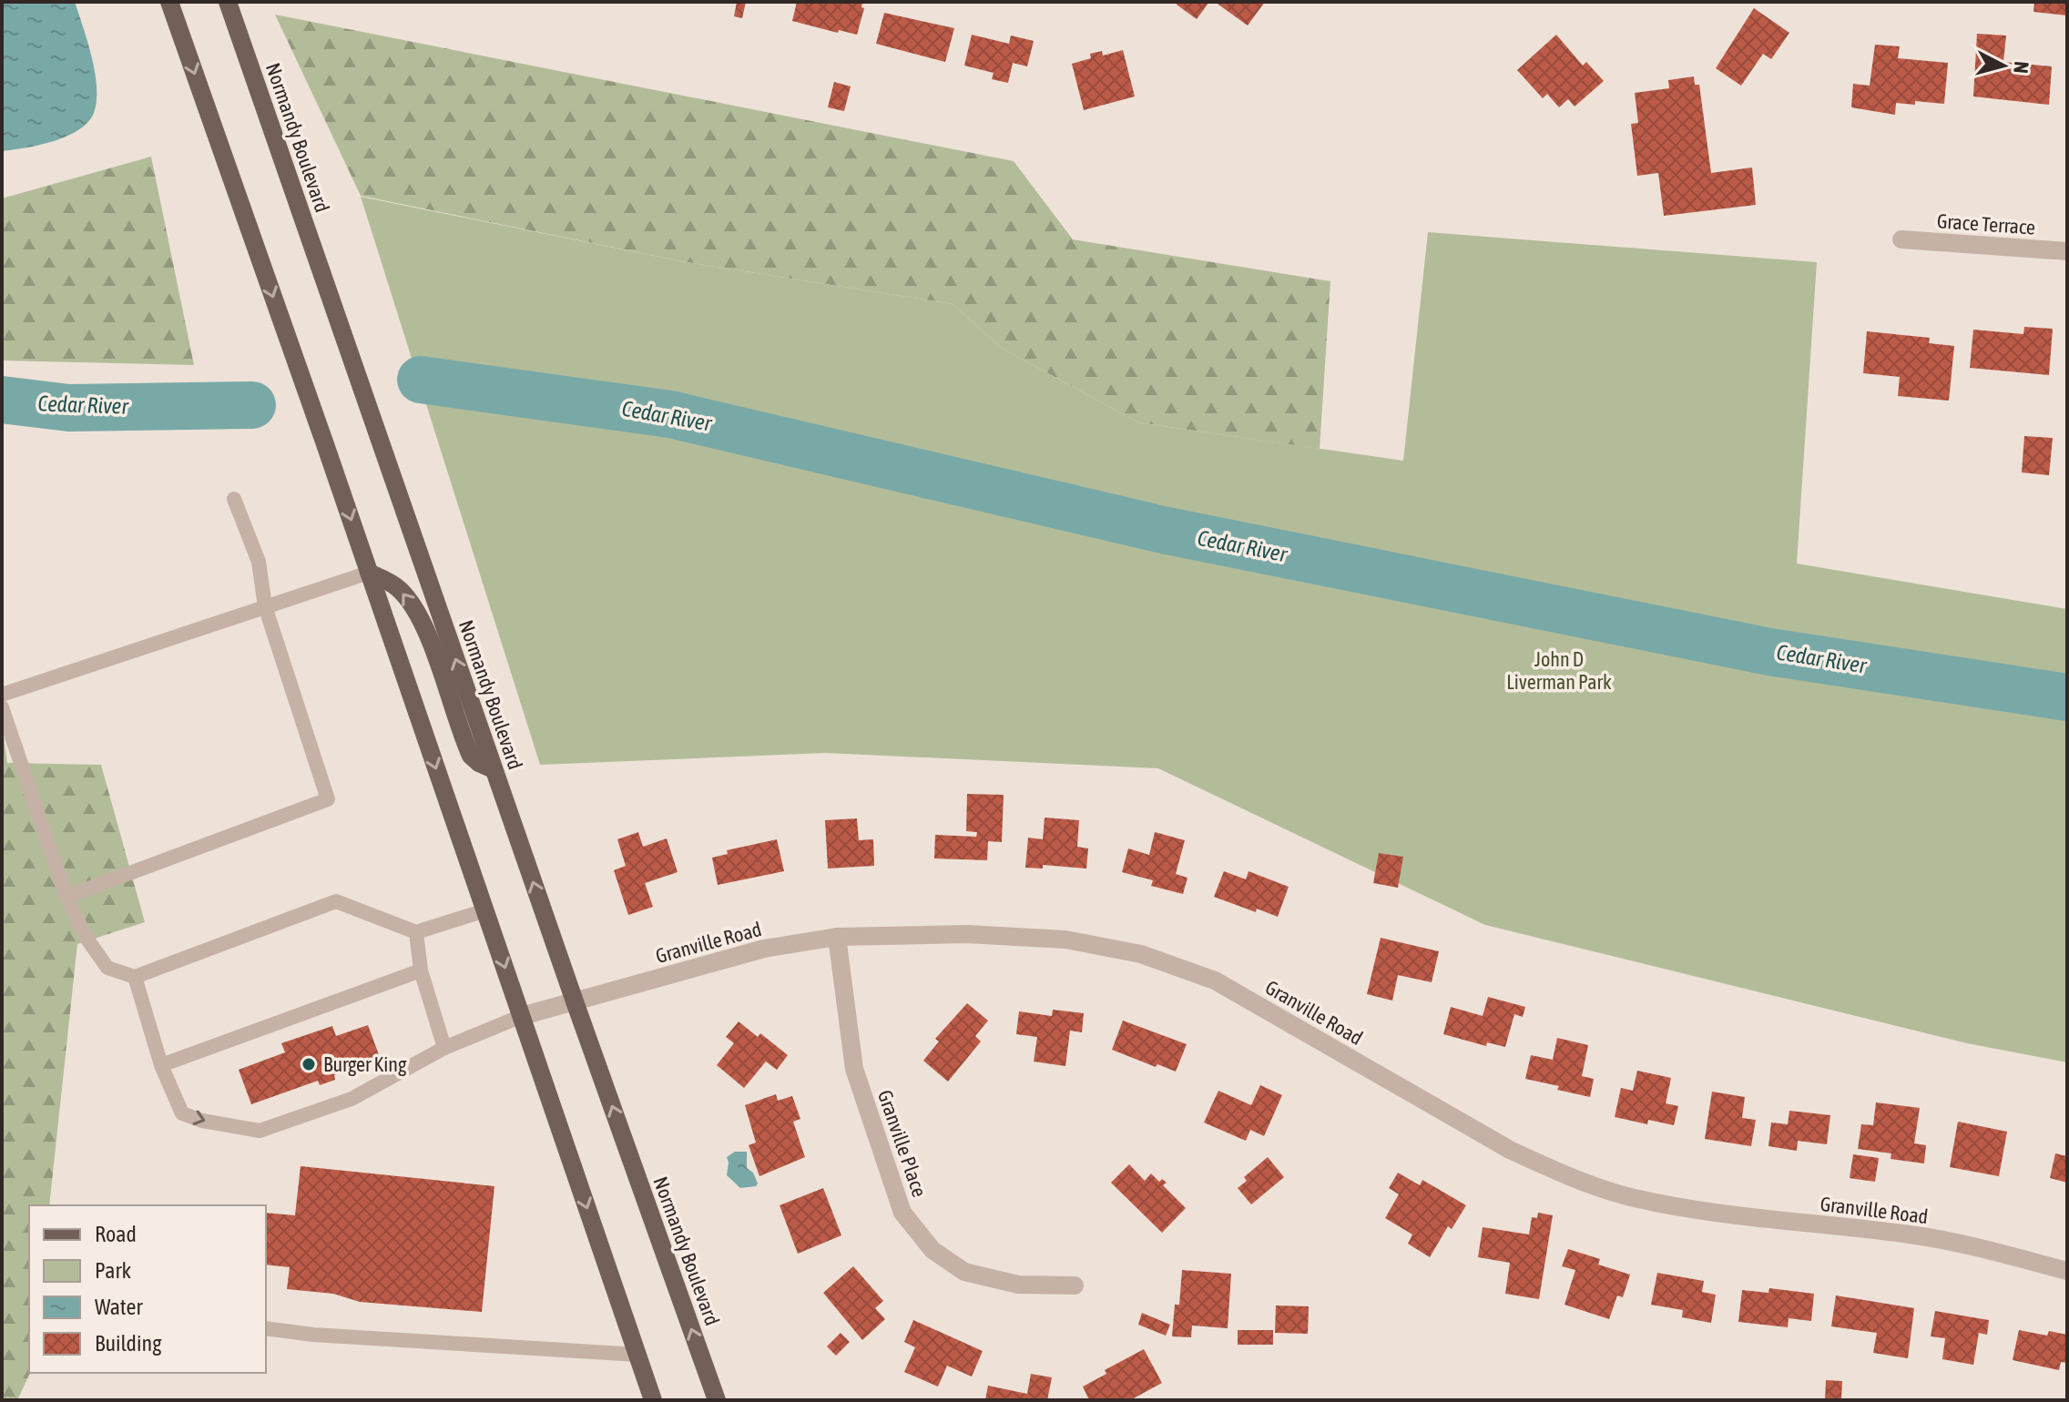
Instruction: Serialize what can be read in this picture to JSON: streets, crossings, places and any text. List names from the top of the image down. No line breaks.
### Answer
{"streets":{"main road":["Normandy Boulevard"],"street":["Grace Terrace","Granville Road","Granville Place"]},"crossings":[["Normandy Boulevard","Granville Road"],["Granville Road","Granville Place"]],"water":["Cedar River"],"parks":["John D Liverman Park"],"places":["Burger King"],"legend":["Road","Park","Water","Building"],"north":"right"}
